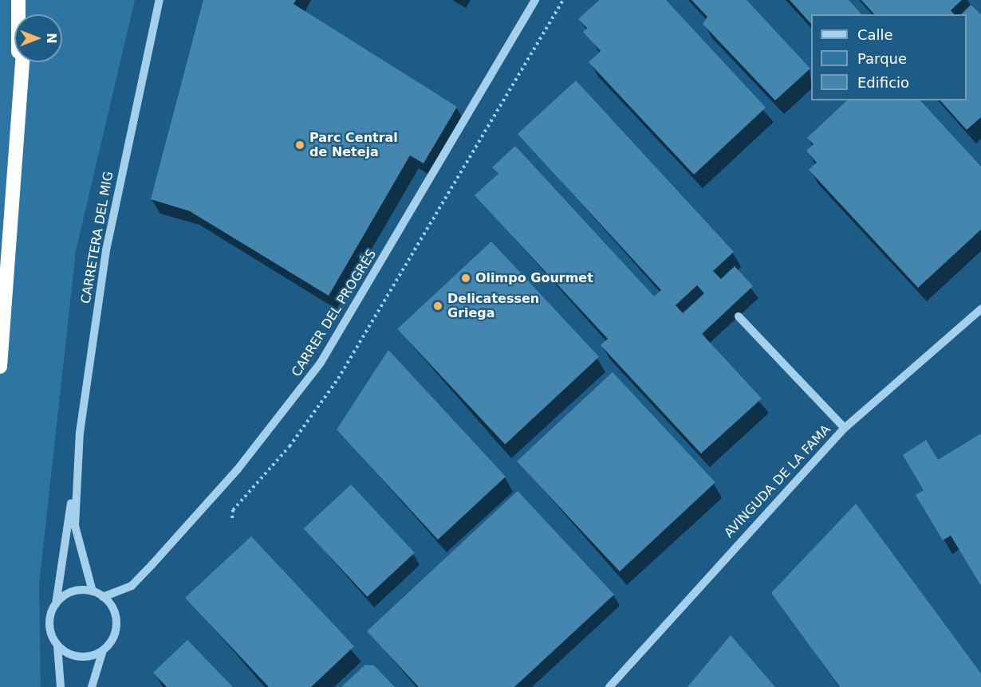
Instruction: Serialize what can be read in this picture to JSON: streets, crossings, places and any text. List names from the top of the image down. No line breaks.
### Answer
{"streets":{"street":["CARRETERA DEL MIG","CARRER DEL PROGRÉS","AVINGUDA DE LA FAMA"]},"crossings":[["CARRETERA DEL MIG","CARRER DEL PROGRÉS"]],"places":["Parc Central de Neteja","Olimpo Gourmet","Delicatessen Griega"],"legend":["Calle","Parque","Edificio"],"north":"right"}
